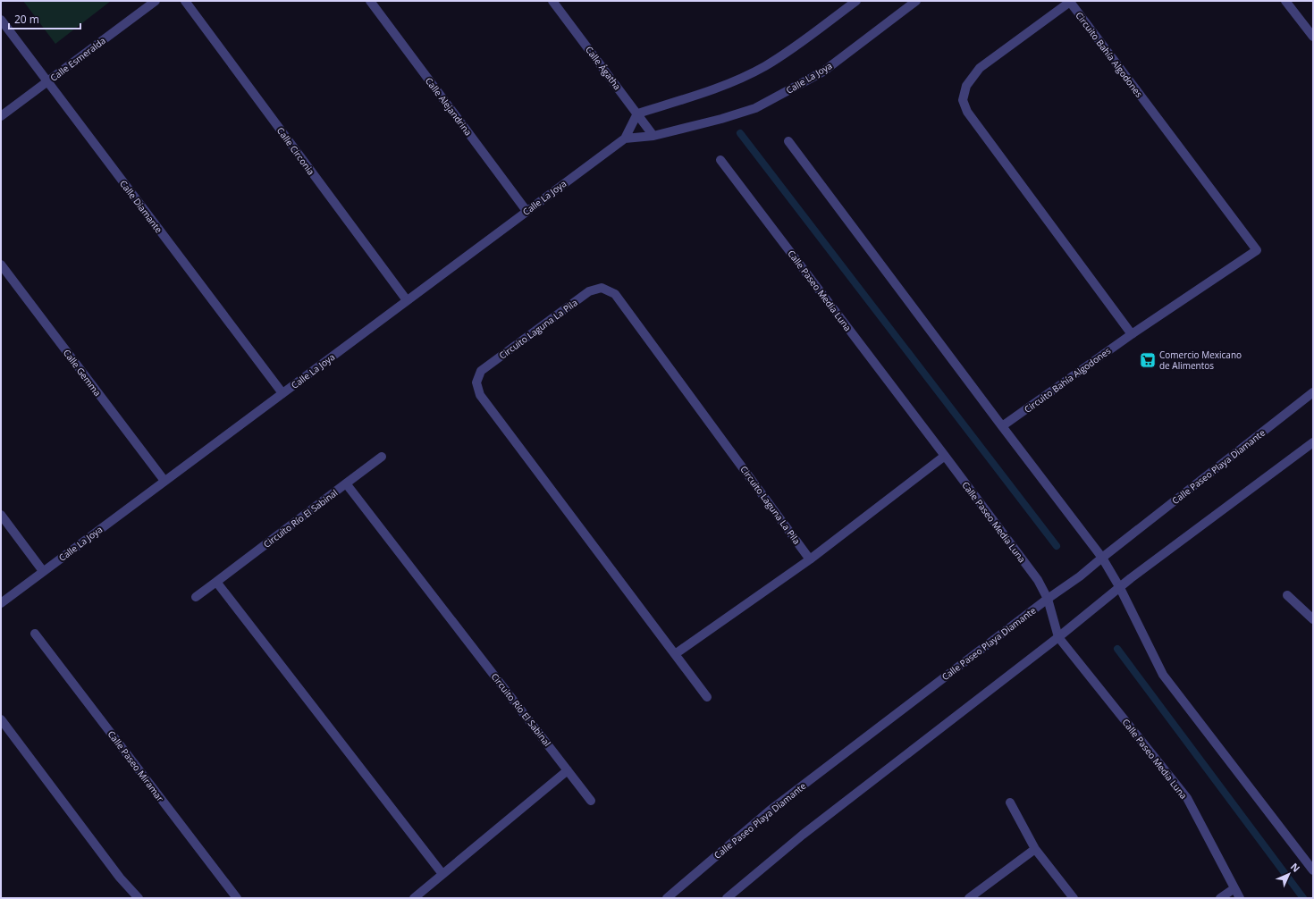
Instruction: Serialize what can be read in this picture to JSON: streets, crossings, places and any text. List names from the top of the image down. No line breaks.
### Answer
{"streets":{"street":["Circuito Bahía Algodones","Calle Esmeralda","Calle Ágatha","Calle La Joya","Calle Alejandrina","Calle Circonia","Calle Diamante","Calle Paseo Media Luna","Circuito Laguna La Pila","Calle Gemma","Calle Paseo Playa Diamante","Circuito Río El Sabinal","Calle Paseo Miramar"]},"crossings":[["Calle Esmeralda","Calle Diamante"],["Calle Ágatha","Calle La Joya"],["Calle La Joya","Calle Alejandrina"],["Calle La Joya","Calle Circonia"],["Calle La Joya","Calle Diamante"],["Calle La Joya","Calle Gemma"],["Calle Paseo Media Luna","Calle Paseo Playa Diamante"]],"places":{"supermarket":["Comercio Mexicano de Alimentos"]},"scale_bar":"20 m","north":"top right"}
